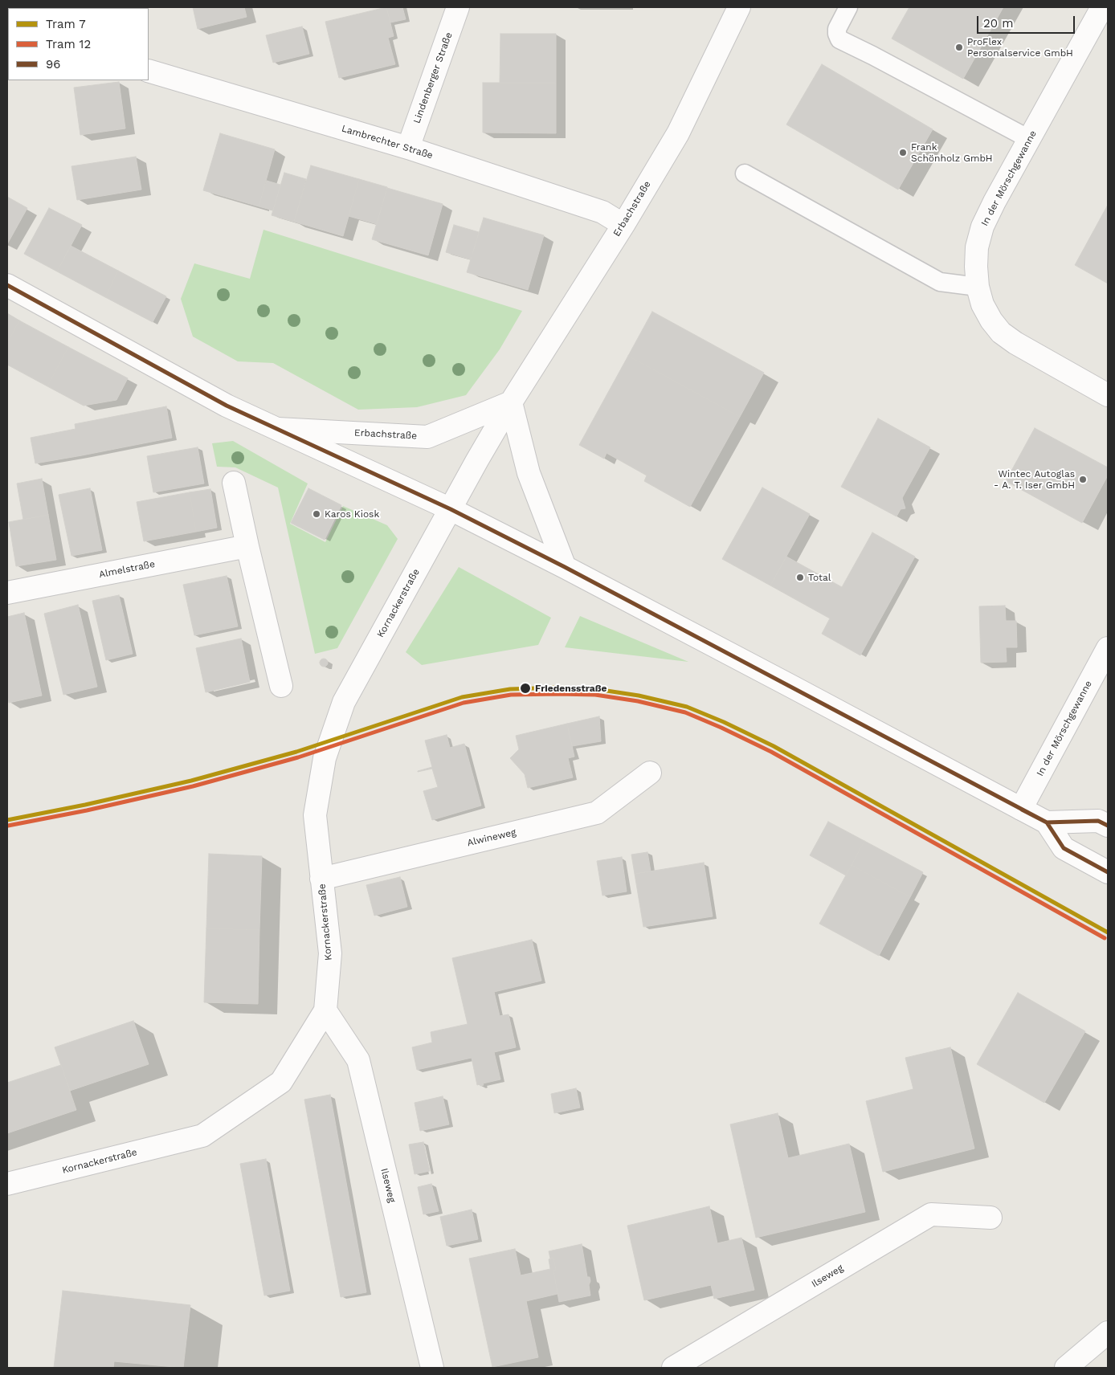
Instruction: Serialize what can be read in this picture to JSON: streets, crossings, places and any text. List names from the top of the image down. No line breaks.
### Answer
{"streets":{"street":["Lindenberger Straße","Lambrechter Straße","In der Mörschgewanne","Erbachstraße","Almelstraße","Kornackerstraße","Alwineweg","Ilseweg"]},"crossings":[["Lindenberger Straße","Lambrechter Straße"],["Lambrechter Straße","Erbachstraße"],["Erbachstraße","Kornackerstraße"],["Kornackerstraße","Alwineweg"],["Kornackerstraße","Ilseweg"]],"places":["ProFlex Personalservice GmbH","Frank Schönholz GmbH","Wintec Autoglas - A. T. Iser GmbH","Karos Kiosk","Total","Friedensstraße"],"lines":["transit line 96","tram line 7","tram line 12"],"legend":["Tram 7","Tram 12","96"],"scale_bar":"20 m"}
